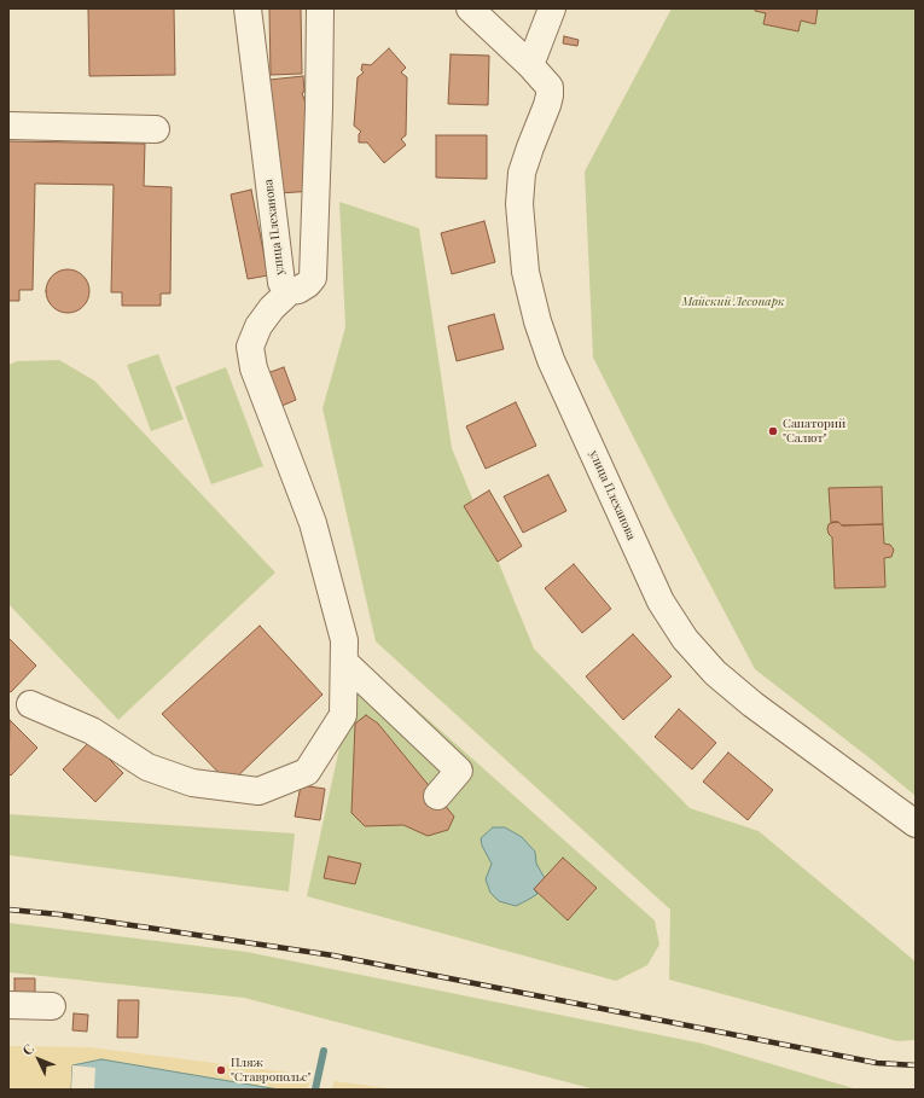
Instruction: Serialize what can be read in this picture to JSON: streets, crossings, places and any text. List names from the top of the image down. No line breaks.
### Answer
{"streets":{"street":["улица Плеханова"]},"parks":["Майский Лесопарк"],"places":["Санаторий \"Салют\"","Пляж \"Ставрополье\""],"north":"top left"}
